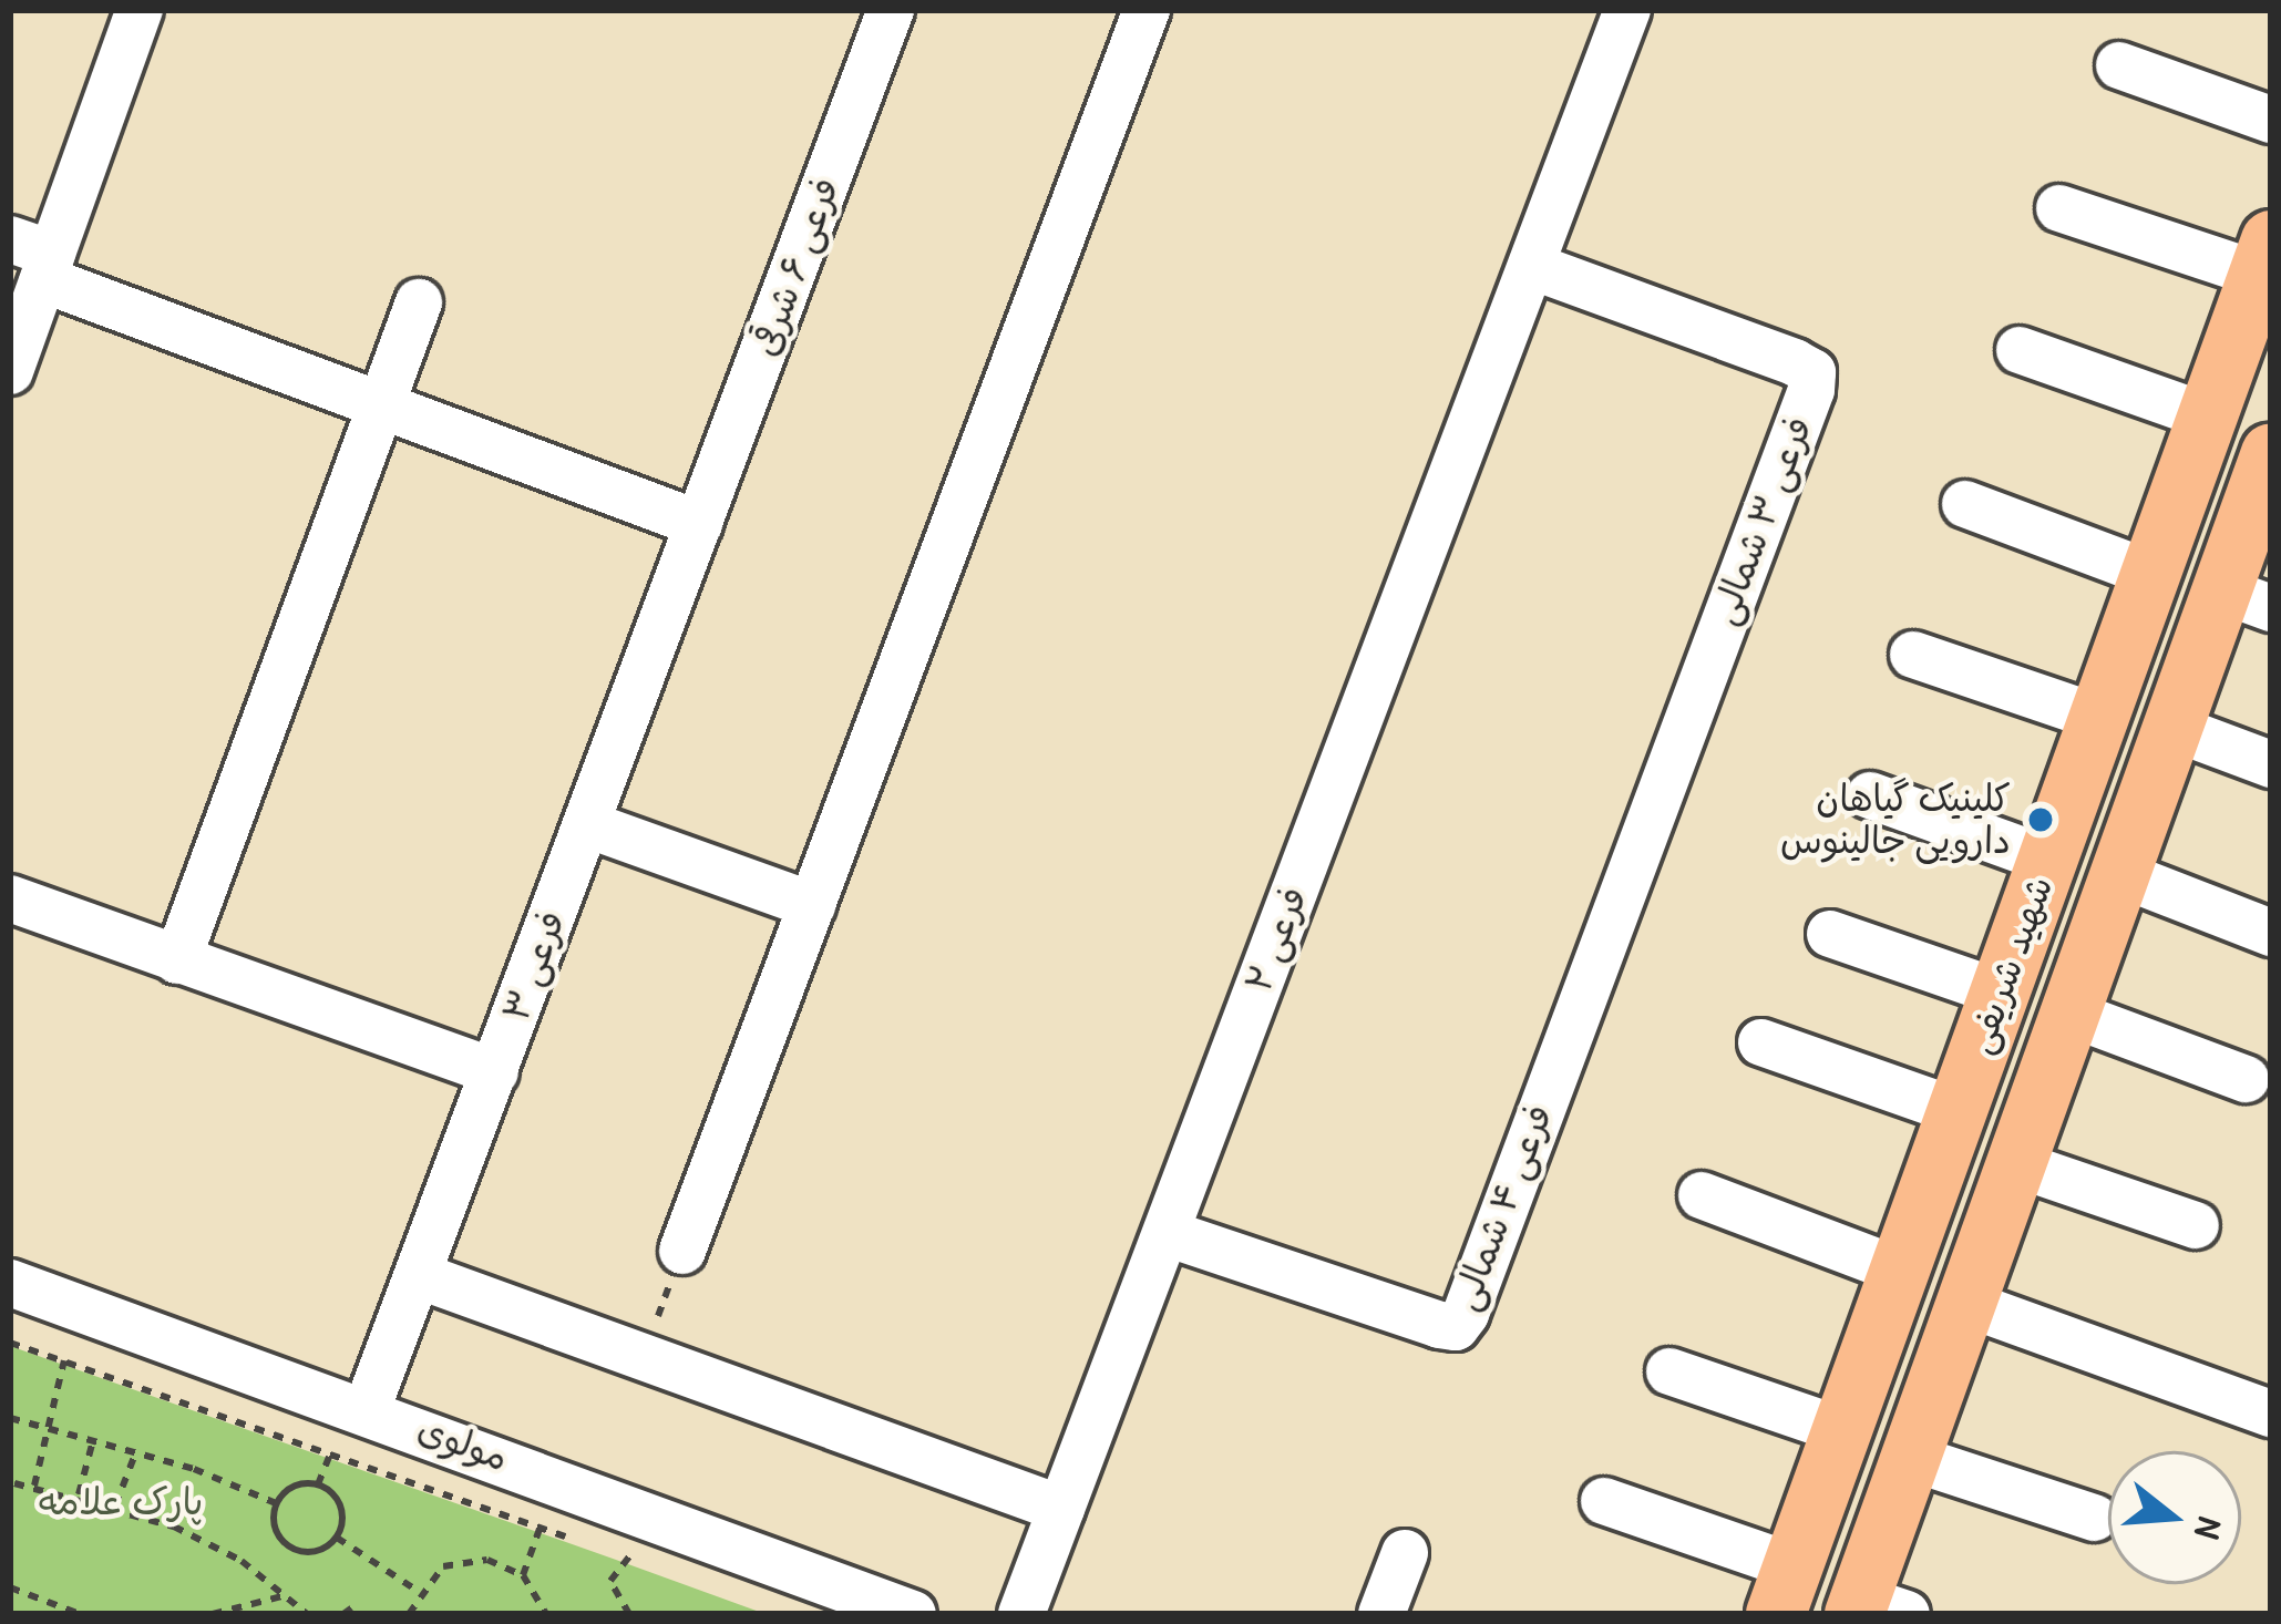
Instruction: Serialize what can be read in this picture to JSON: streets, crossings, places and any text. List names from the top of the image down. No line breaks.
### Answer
{"streets":{"main road":["شهید شریفی"],"street":["فرعی ۶ شرقی","فرعی ۳ شمالی","فرعی ۲","فرعی ۳","فرعی ۴ شمالی","مولوی"]},"crossings":[["فرعی ۶ شرقی","فرعی ۳"],["فرعی ۳ شمالی","فرعی ۲"],["فرعی ۳ شمالی","فرعی ۴ شمالی"],["فرعی ۲","فرعی ۴ شمالی"],["فرعی ۳","مولوی"]],"parks":["پارک علامه"],"places":["کلینیک گیاهان دارویی جالینوس"],"north":"right"}
